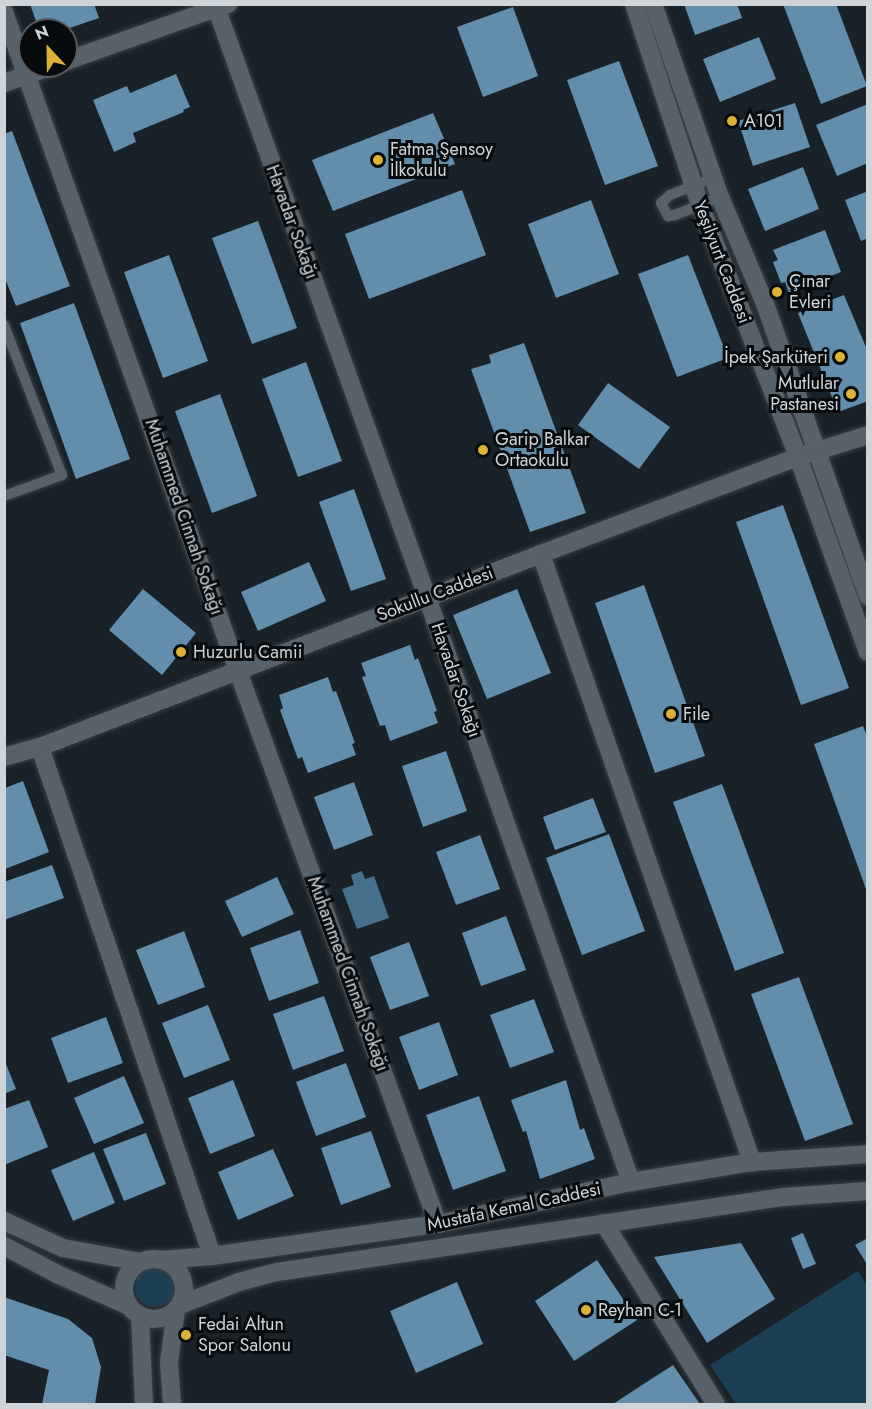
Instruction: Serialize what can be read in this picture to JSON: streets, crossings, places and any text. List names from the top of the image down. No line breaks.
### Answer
{"streets":{"street":["Havadar Sokağı","Yeşilyurt Caddesi","Muhammed Cinnah Sokağı","Sokullu Caddesi","Mustafa Kemal Caddesi"]},"crossings":[["Havadar Sokağı","Sokullu Caddesi"],["Havadar Sokağı","Mustafa Kemal Caddesi"],["Yeşilyurt Caddesi","Sokullu Caddesi"],["Muhammed Cinnah Sokağı","Sokullu Caddesi"],["Muhammed Cinnah Sokağı","Mustafa Kemal Caddesi"]],"places":["A101","Fatma Şensoy İlkokulu","Çınar Evleri","İpek Şarküteri","Mutlular Pastanesi","Garip Balkar Ortaokulu","Huzurlu Camii","File","Reyhan C-1","Fedai Altun Spor Salonu"],"north":"top"}
